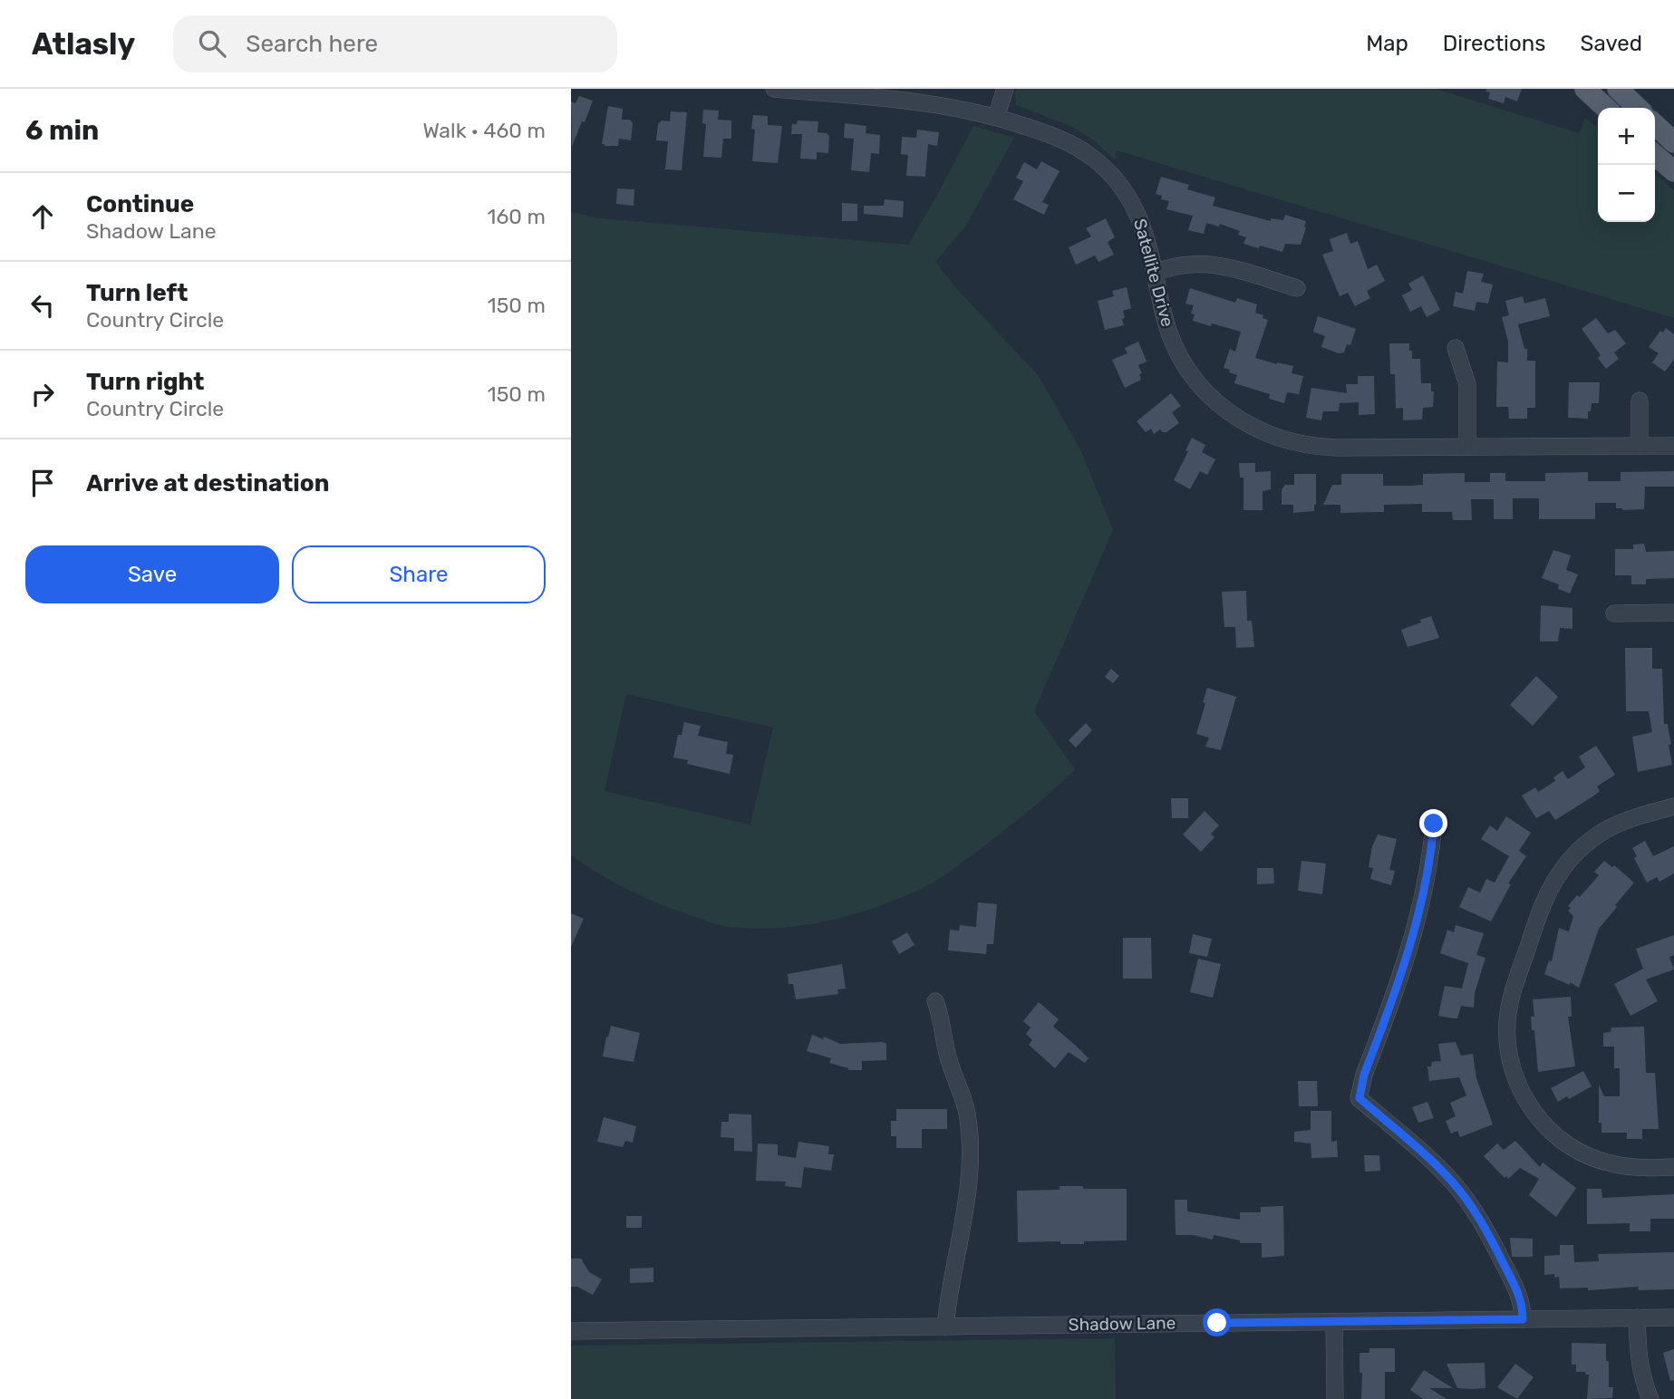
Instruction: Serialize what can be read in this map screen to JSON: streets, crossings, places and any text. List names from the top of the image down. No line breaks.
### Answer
{"streets":{"street":["Satellite Drive","Shadow Lane"]},"page":{"header":"Atlasly","search":"Search here","nav":["Map","Directions","Saved"],"heading":["6 min","Walk · 460 m"],"map_buttons":["+","−"],"list":[["Continue","Shadow Lane","160 m"],["Turn left","Country Circle","150 m"],["Turn right","Country Circle","150 m"],"Arrive at destination"],"buttons":["Save","Share"]}}
